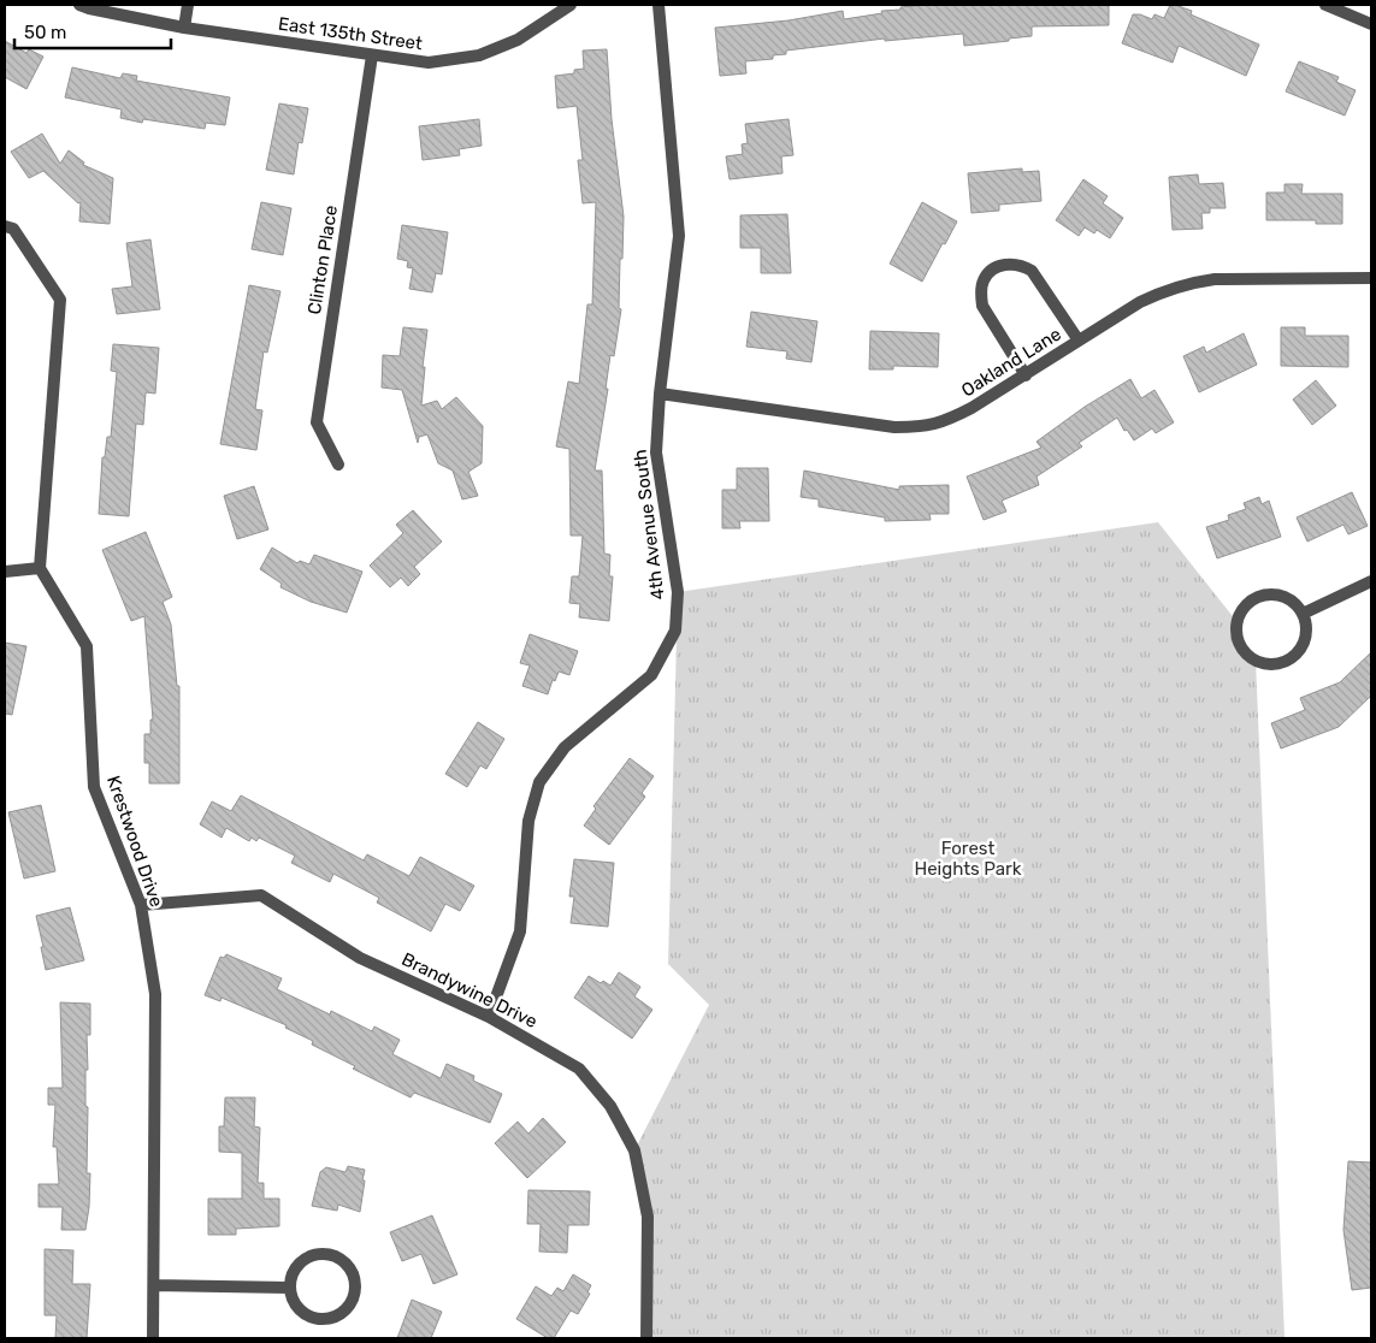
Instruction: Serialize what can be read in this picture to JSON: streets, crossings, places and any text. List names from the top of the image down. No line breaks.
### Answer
{"streets":{"street":["East 135th Street","Clinton Place","Oakland Lane","4th Avenue South","Krestwood Drive","Brandywine Drive"]},"crossings":[["East 135th Street","Clinton Place"],["Oakland Lane","4th Avenue South"],["4th Avenue South","Brandywine Drive"],["Krestwood Drive","Brandywine Drive"]],"parks":["Forest Heights Park"],"scale_bar":"50 m"}
